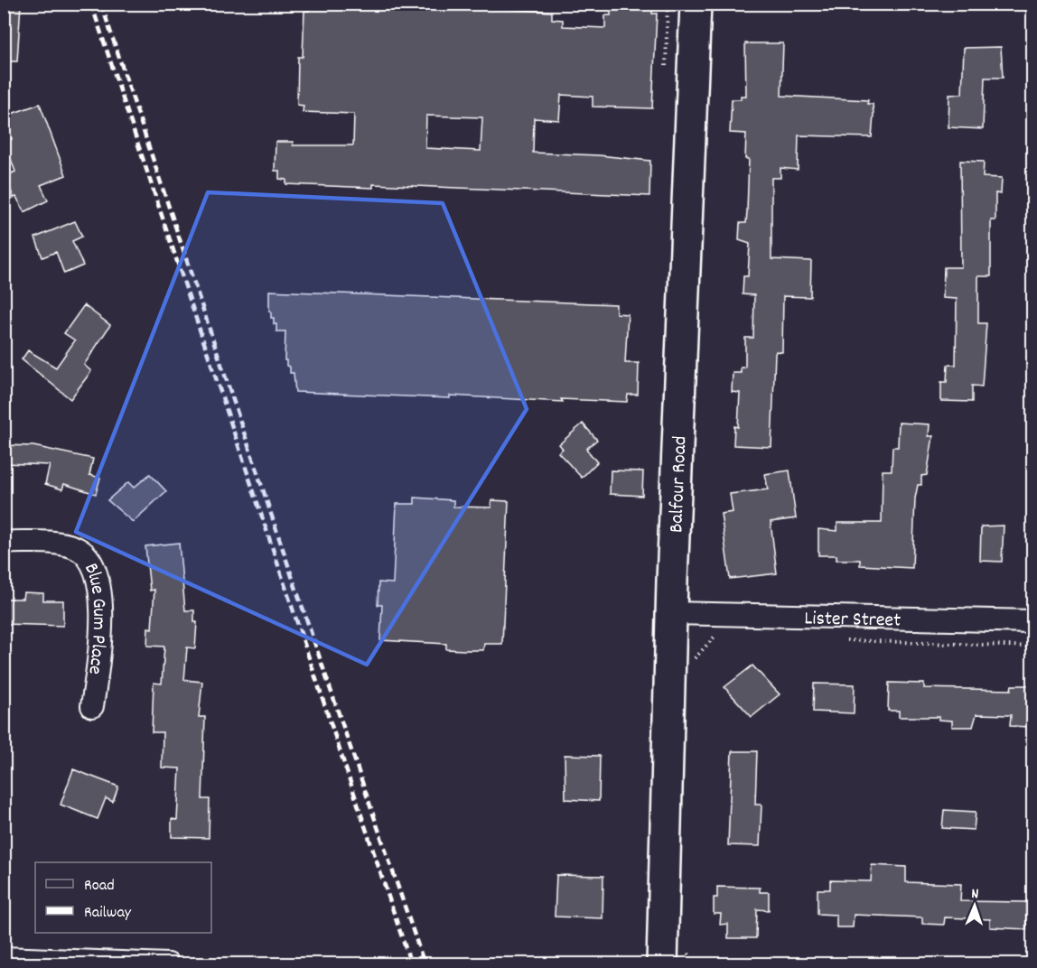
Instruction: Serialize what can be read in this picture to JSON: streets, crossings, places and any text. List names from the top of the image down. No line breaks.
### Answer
{"streets":{"main road":["Balfour Road"],"street":["Lister Street","Blue Gum Place"]},"crossings":[["Balfour Road","Lister Street"]],"legend":["Road","Railway"],"north":"top"}
